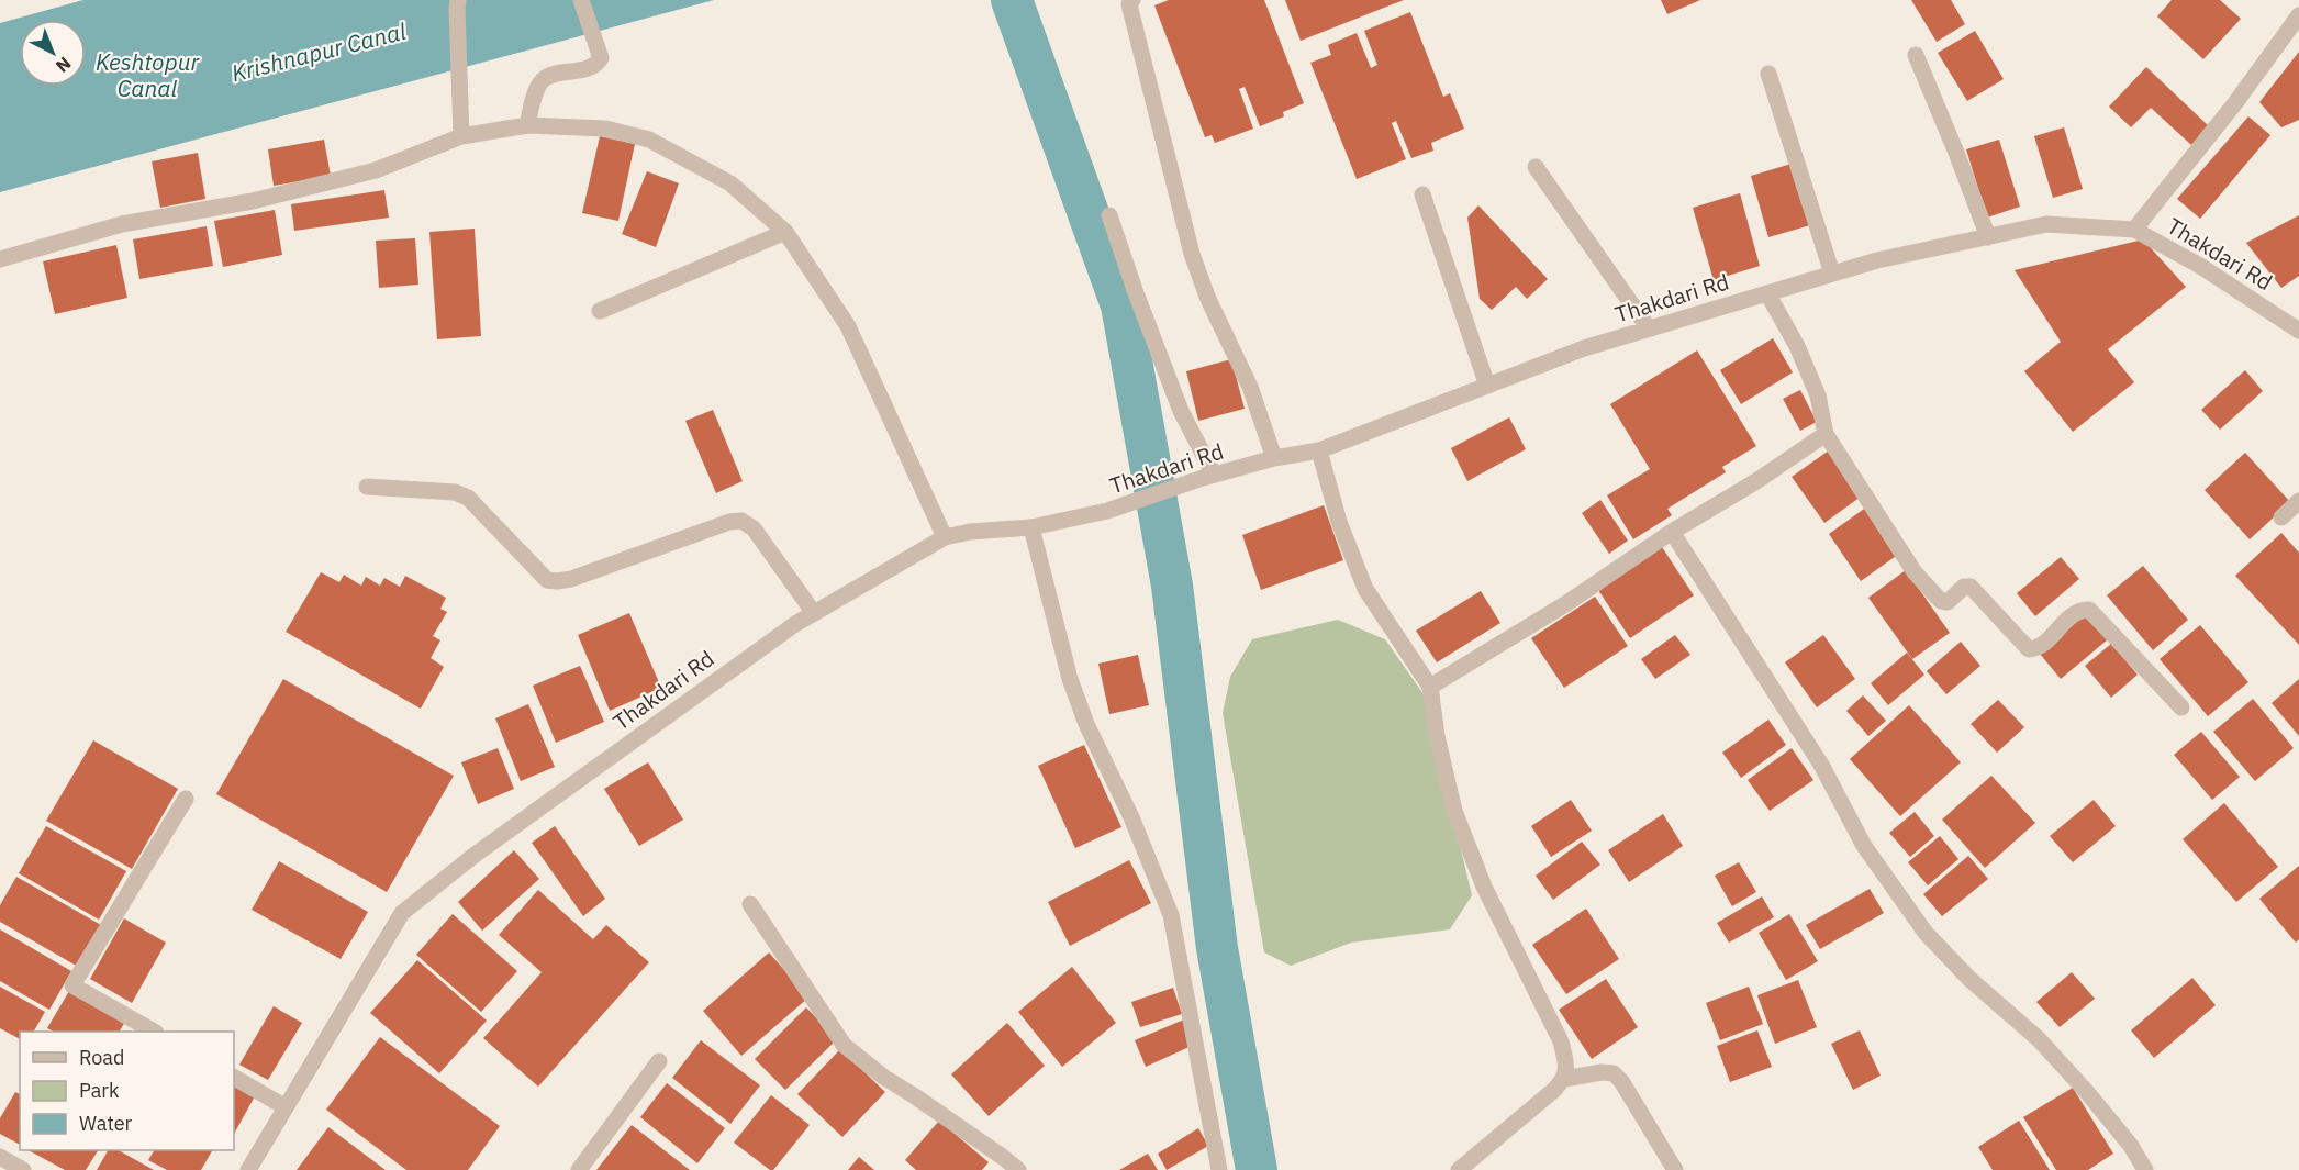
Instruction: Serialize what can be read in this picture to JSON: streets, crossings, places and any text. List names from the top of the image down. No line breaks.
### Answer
{"streets":{"street":["Thakdari Rd"]},"water":["Krishnapur Canal","Keshtopur Canal"],"legend":["Road","Park","Water"],"north":"bottom right"}
